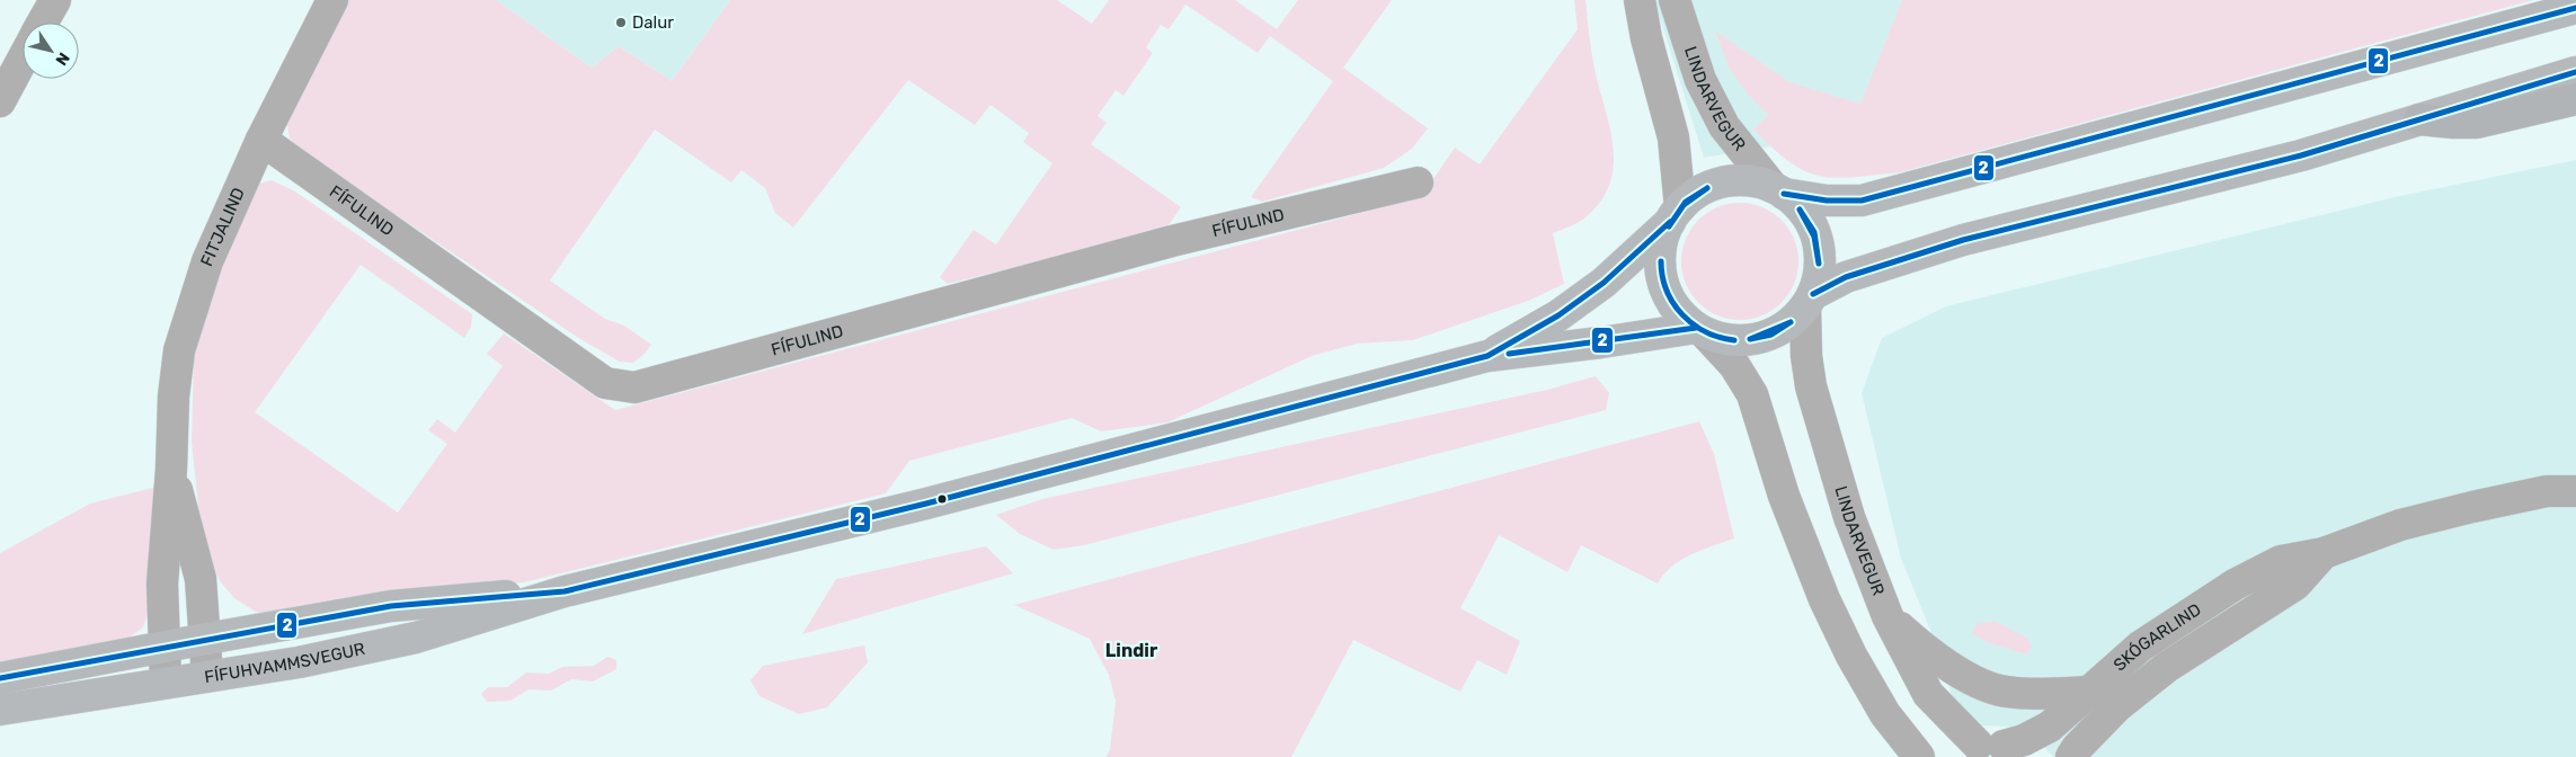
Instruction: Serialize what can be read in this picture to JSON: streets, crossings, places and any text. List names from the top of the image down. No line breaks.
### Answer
{"streets":{"main road":["FÍFUHVAMMSVEGUR"],"street":["LINDARVEGUR","FÍFULIND","FITJALIND","SKÓGARLIND"]},"crossings":[["LINDARVEGUR","SKÓGARLIND"],["LINDARVEGUR","FÍFUHVAMMSVEGUR"],["FÍFULIND","FITJALIND"],["FITJALIND","FÍFUHVAMMSVEGUR"]],"districts":["Lindir"],"places":["Dalur"],"lines":["transit line 2"],"north":"bottom right"}
